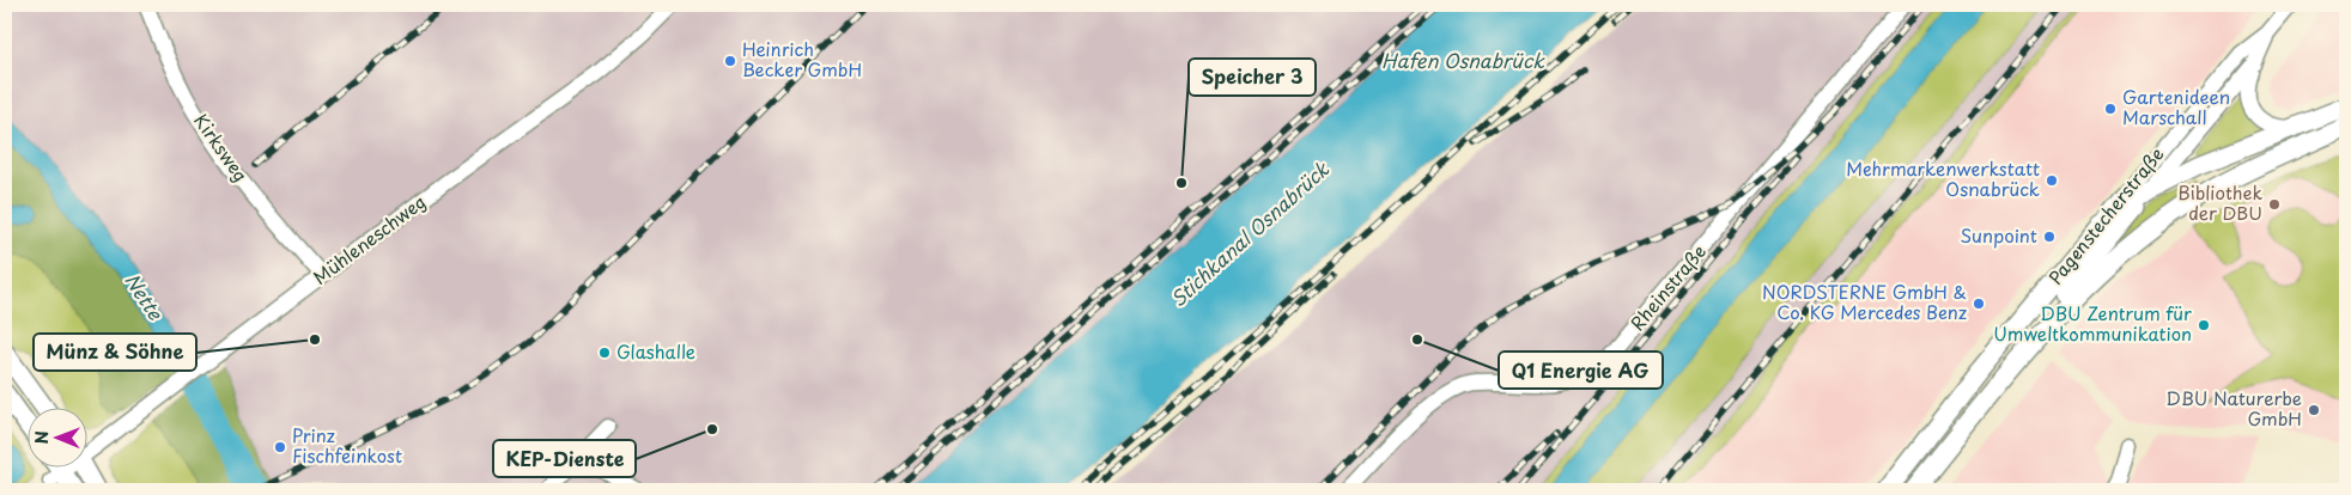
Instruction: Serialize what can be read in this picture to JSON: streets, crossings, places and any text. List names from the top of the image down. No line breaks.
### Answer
{"streets":{"main road":["Pagenstecherstraße"],"street":["Kirksweg","Mühleneschweg","Rheinstraße"]},"crossings":[["Kirksweg","Mühleneschweg"]],"water":["Hafen Osnabrück","Stichkanal Osnabrück","Nette"],"places":["Heinrich Becker GmbH","Gartenideen Marschall","Mehrmarkenwerkstatt Osnabrück","Speicher 3","Bibliothek der DBU","Sunpoint","NORDSTERNE GmbH & Co. KG Mercedes Benz","DBU Zentrum für Umweltkommunikation","Münz & Söhne","Q1 Energie AG","Glashalle","DBU Naturerbe GmbH","KEP-Dienste","Prinz Fischfeinkost"],"north":"left"}
